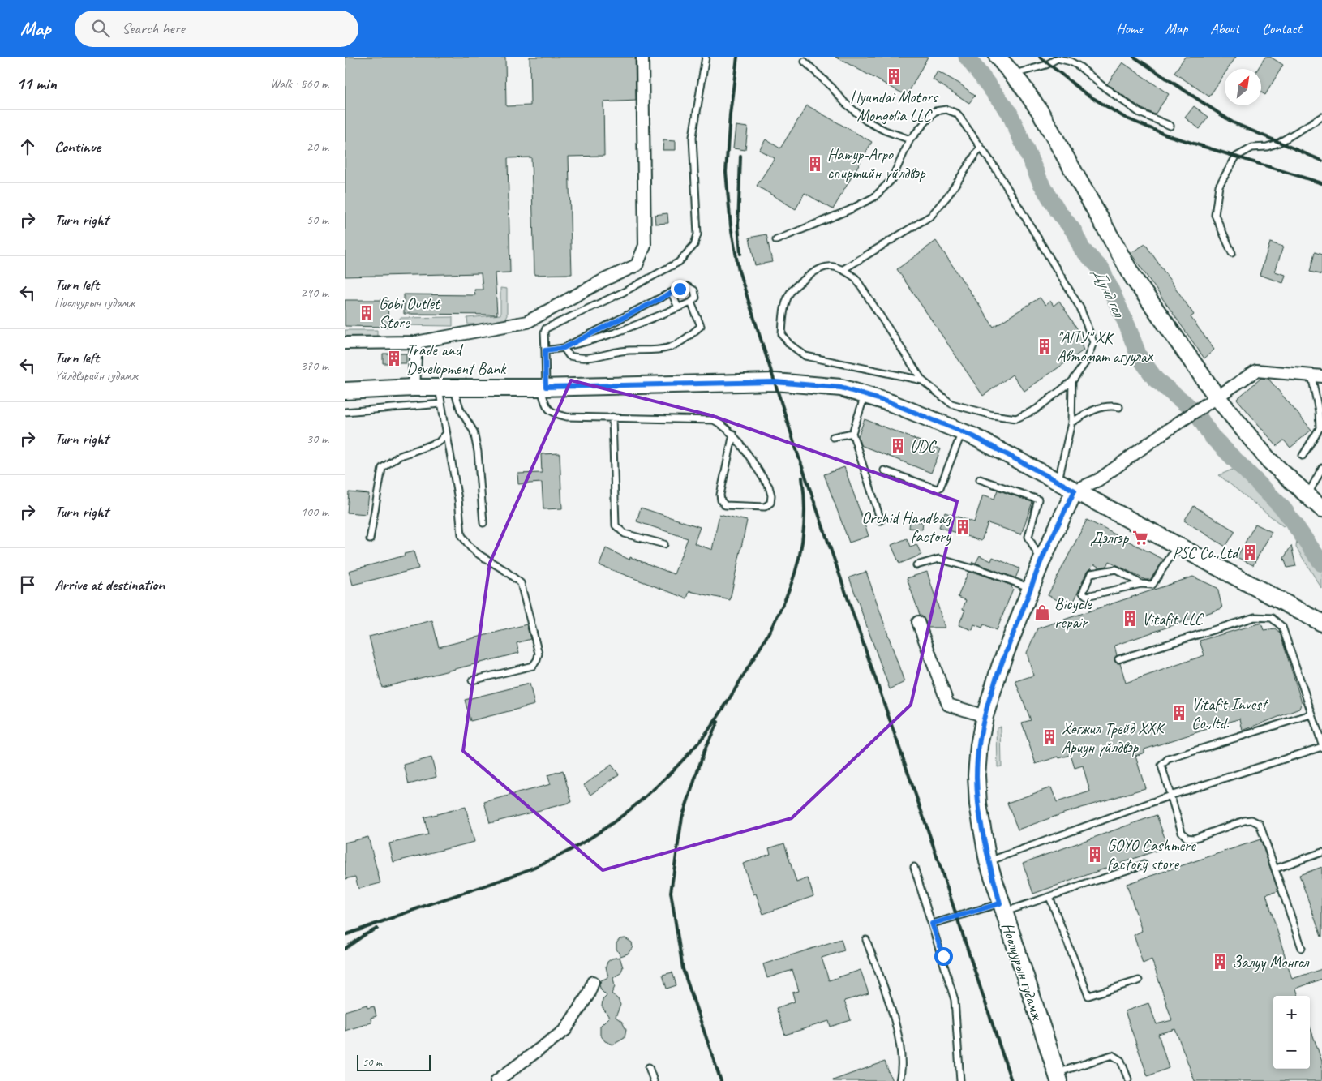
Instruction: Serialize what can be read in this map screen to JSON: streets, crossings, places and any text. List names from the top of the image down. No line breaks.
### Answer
{"streets":{"street":["Ноолуурын гудамж"]},"water":["Дунд гол"],"places":{"building":["Hyundai Motors Mongolia LLC","Натур-Агро спиртийн үйлдвэр","Gobi Outlet Store","\"АПУ\" ХК Автомат агуулах","Trade and Development Bank","UDC","Orchid Handbag factory","PSC Co.,Ltd","Vitafit LLC","Vitafit Invest Co.,ltd.","Хөгжил Трейд ХХК Ариун үйлдвэр","GOYO Cashmere factory store","Залуу Монгол"],"supermarket":["Дэлгэр"],"shop":["Bicycle repair"]},"scale_bar":"50 m","north":"top right","page":{"header":"Map","search":"Search here","nav":["Home","Map","About","Contact"],"heading":["11 min","Walk · 860 m"],"list":[["Continue","20 m"],["Turn right","50 m"],["Turn left","Ноолуурын гудамж","290 m"],["Turn left","Yйлдвэрийн гудамж","370 m"],["Turn right","30 m"],["Turn right","100 m"],"Arrive at destination"],"map_buttons":["+","−"],"scale":"50 m"}}
